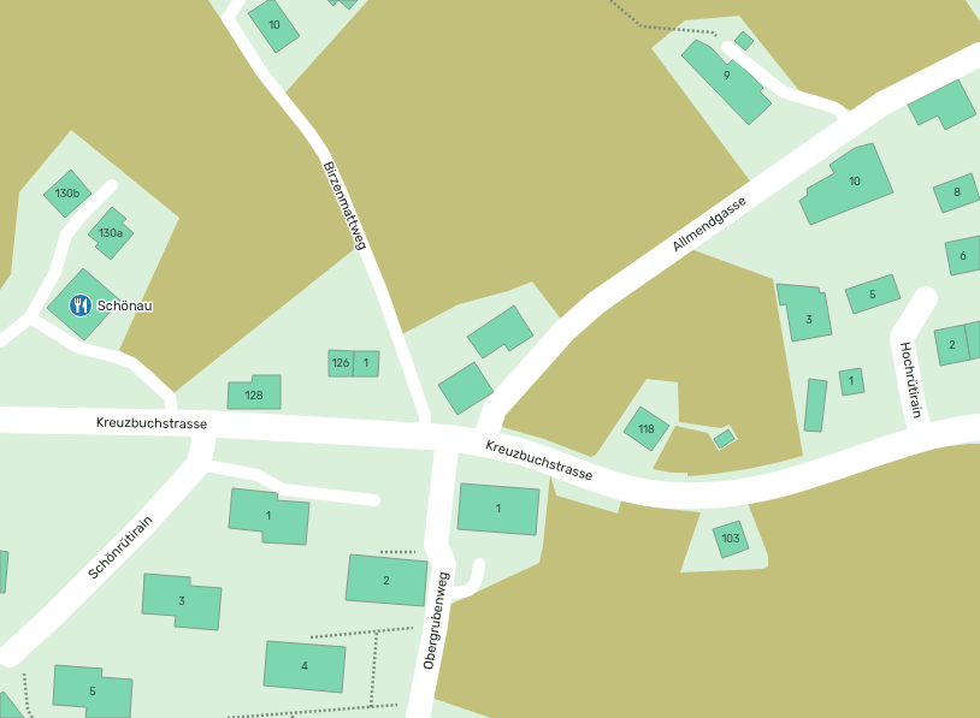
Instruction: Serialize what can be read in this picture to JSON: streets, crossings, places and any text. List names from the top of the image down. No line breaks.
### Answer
{"streets":{"street":["Allmendgasse","Hochrütirain","Kreuzbuchstrasse","Schönrütirain","Obergrubenweg"],"lane":["Birzenmattweg"]},"crossings":[["Birzenmattweg","Kreuzbuchstrasse"],["Birzenmattweg","Obergrubenweg"],["Allmendgasse","Kreuzbuchstrasse"],["Hochrütirain","Kreuzbuchstrasse"],["Kreuzbuchstrasse","Obergrubenweg"]],"places":{"restaurant":["Schönau"]},"house_numbers":["10","9","10","8","130b","130a","6","5","3","2","126","1","1","128","118","1","1","103","2","3","4","5"]}
